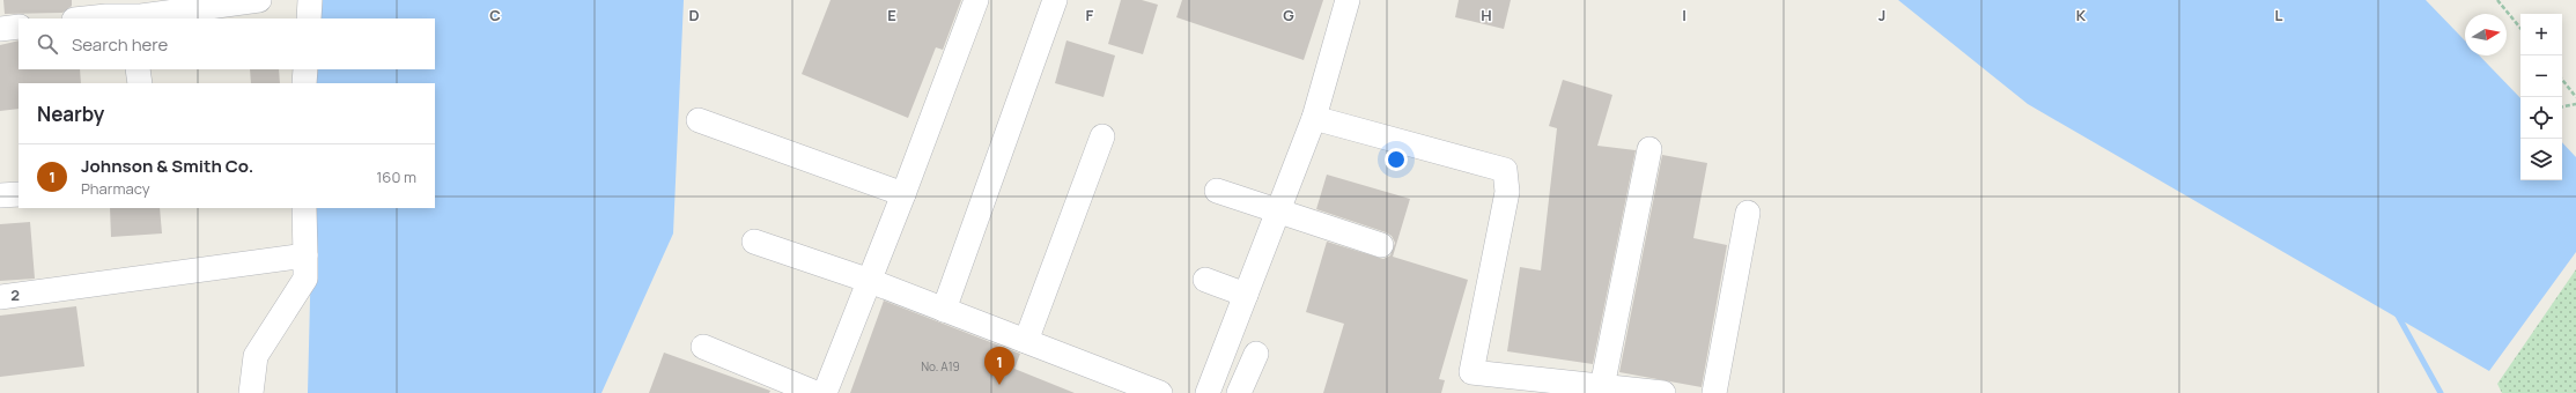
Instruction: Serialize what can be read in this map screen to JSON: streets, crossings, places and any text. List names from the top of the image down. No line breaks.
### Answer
{"house_numbers":["No. A19"],"north":"right","page":{"map_buttons":["+","−"],"search":"Search here","heading":"Nearby","list":[{"mark":"1","name":"Johnson & Smith Co.","note":"Pharmacy","value":"160 m"}],"pins":"1"},"grid":{"columns":["C","D","E","F","G","H","I","J","K","L"],"rows":["2"]}}
